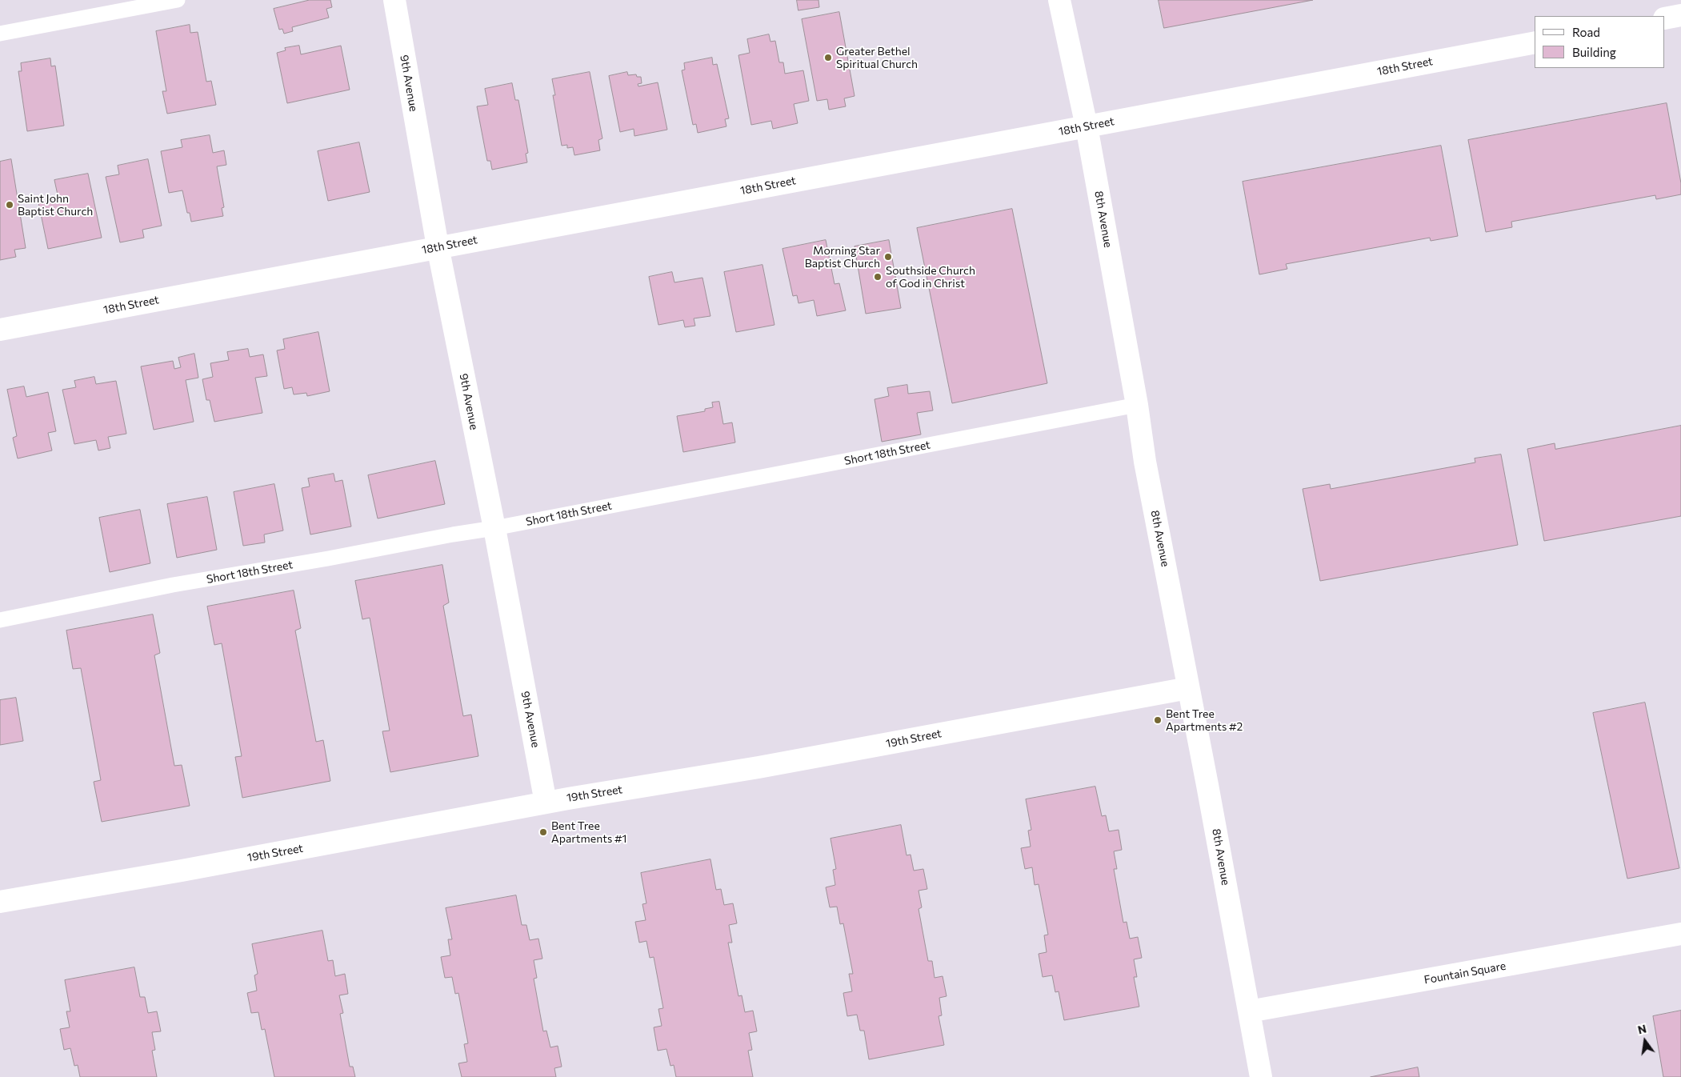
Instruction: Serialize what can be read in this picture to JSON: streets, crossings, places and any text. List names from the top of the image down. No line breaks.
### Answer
{"streets":{"street":["18th Street","9th Avenue","8th Avenue","19th Street","Fountain Square"],"lane":["Short 18th Street"]},"crossings":[["18th Street","9th Avenue"],["18th Street","8th Avenue"],["9th Avenue","Short 18th Street"],["9th Avenue","19th Street"],["8th Avenue","Short 18th Street"],["8th Avenue","19th Street"],["8th Avenue","Fountain Square"]],"places":["Greater Bethel Spiritual Church","Saint John Baptist Church","Morning Star Baptist Church","Southside Church of God in Christ","Bent Tree Apartments #2","Bent Tree Apartments #1"],"legend":["Road","Building"],"north":"top"}
